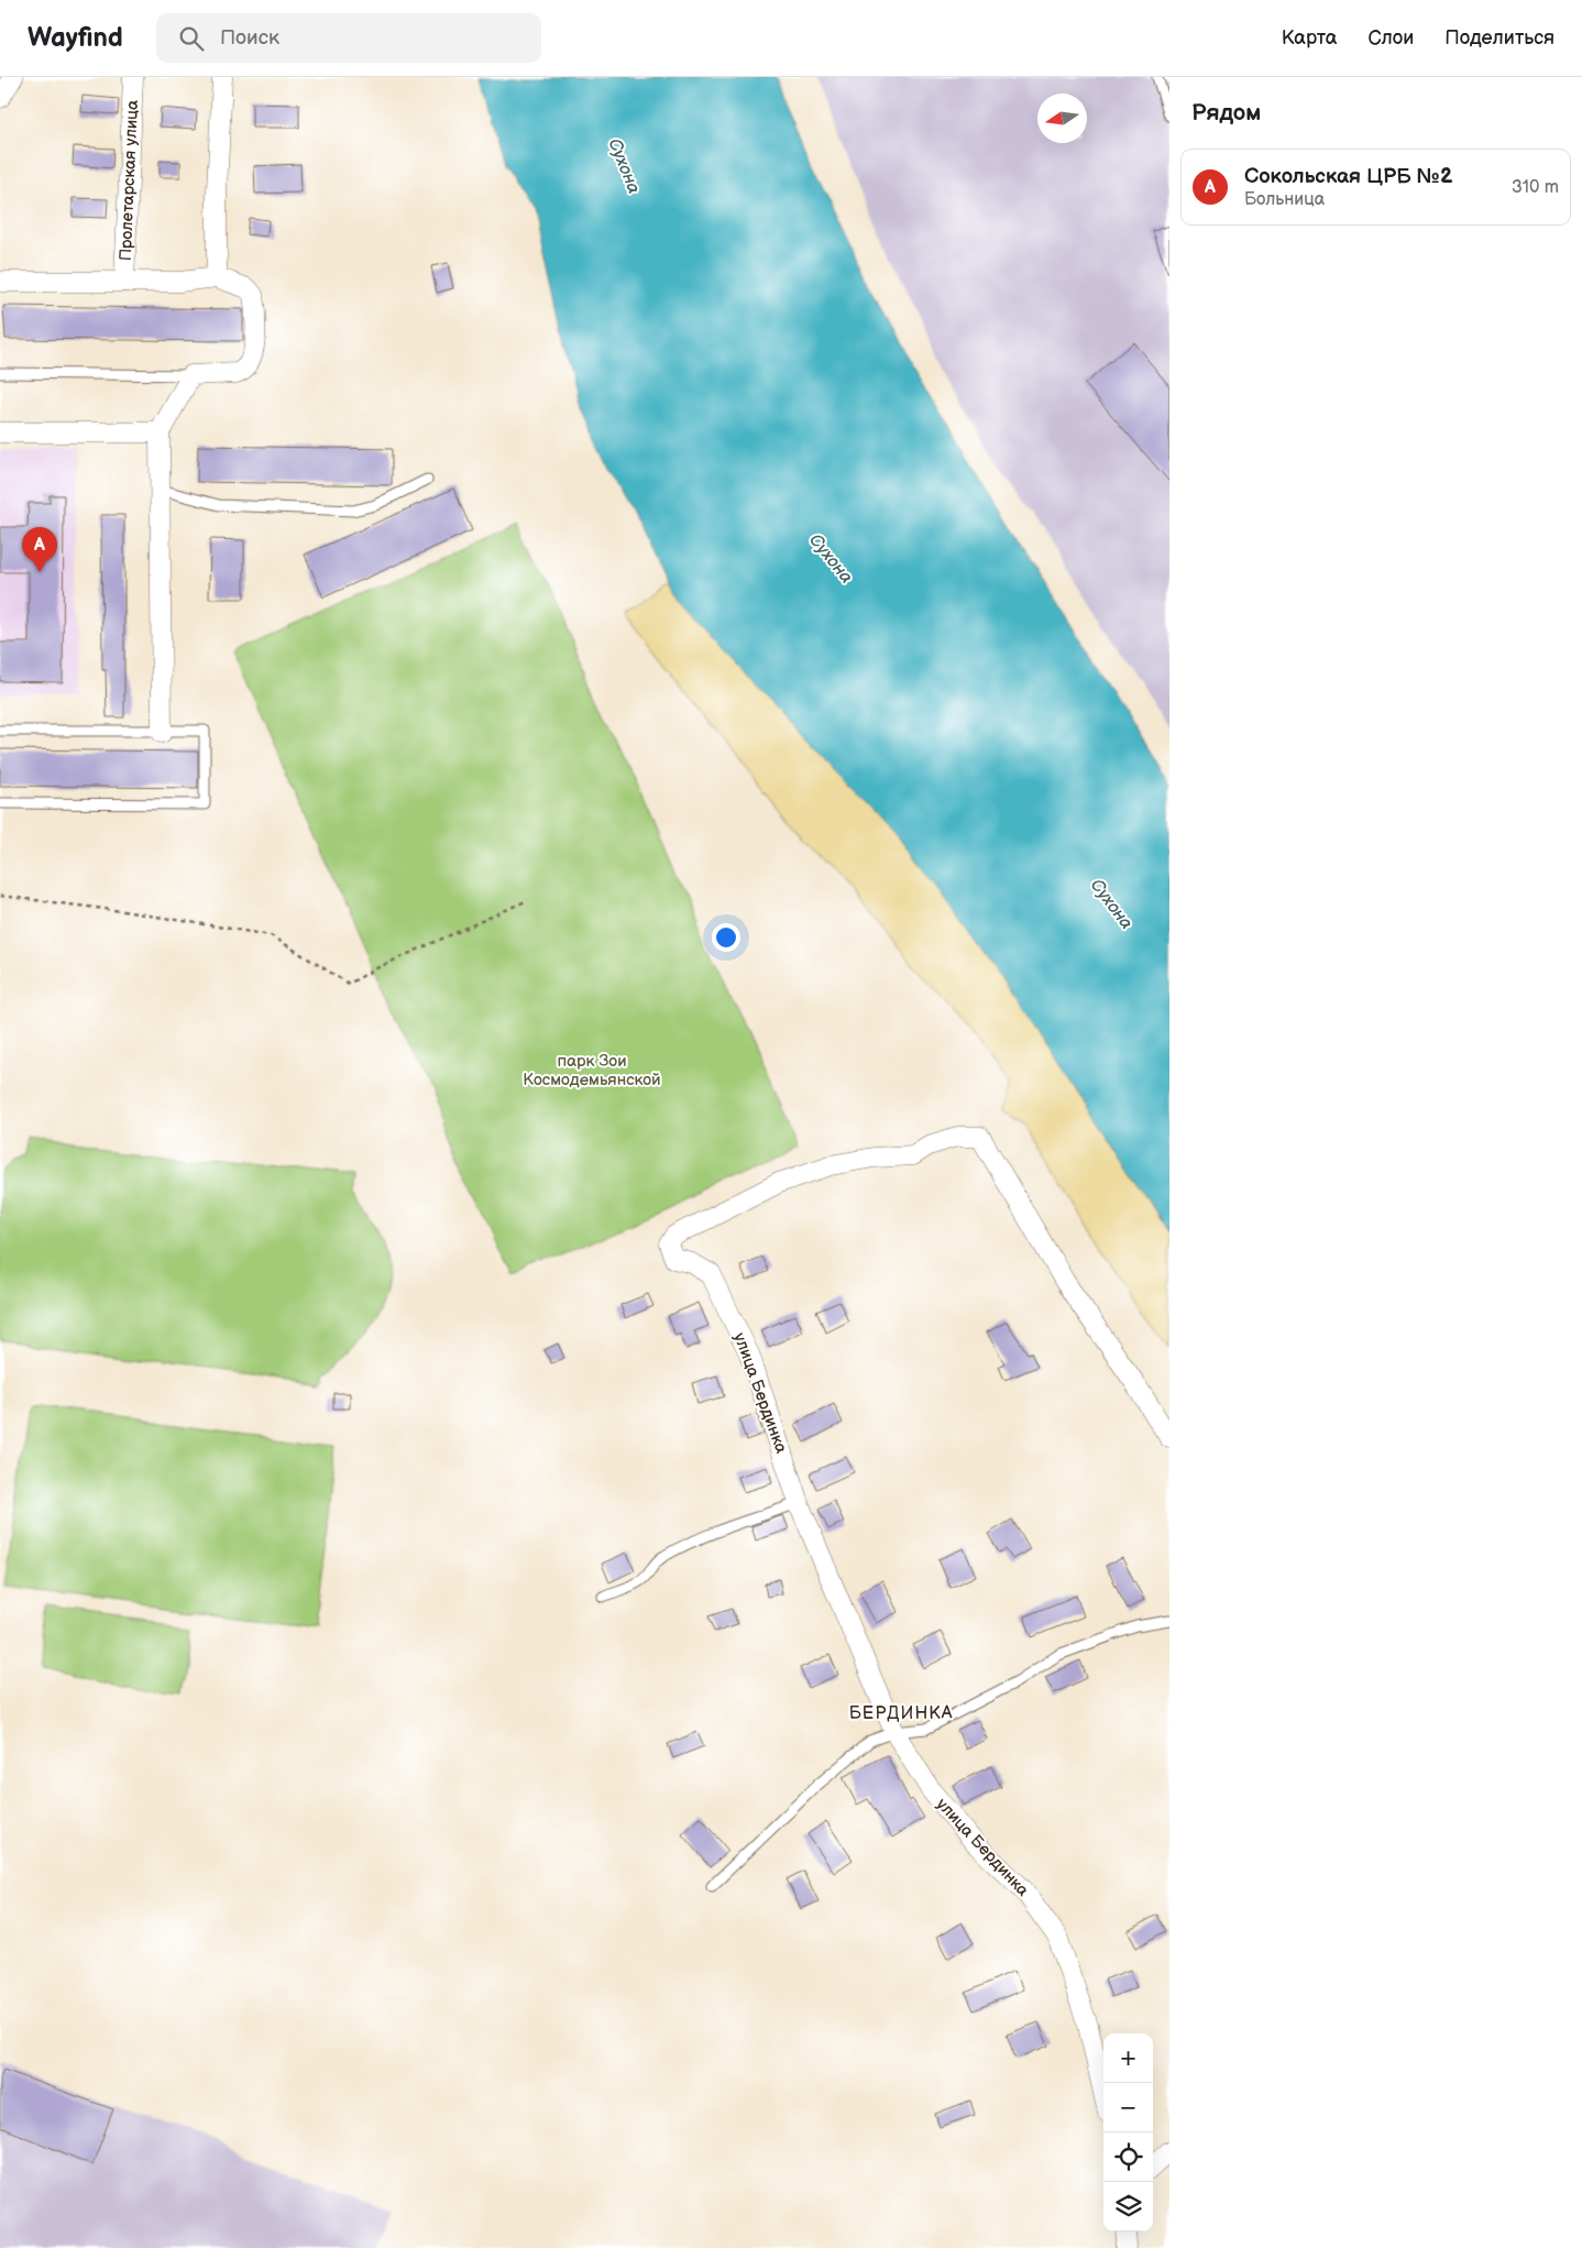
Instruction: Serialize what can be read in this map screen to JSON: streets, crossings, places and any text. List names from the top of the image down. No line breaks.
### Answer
{"streets":{"street":["Пролетарская улица","улица Бердинка"]},"districts":["БЕРДИНКА"],"water":["Сухона"],"parks":["парк Зои Космодемьянской"],"north":"left","page":{"header":"Wayfind","search":"Поиск","nav":["Карта","Слои","Поделиться"],"heading":"Рядом","list":[{"mark":"A","name":"Сокольская ЦРБ №2","note":"Больница","value":"310 m"}],"pins":"A","map_buttons":["+","−"]}}
